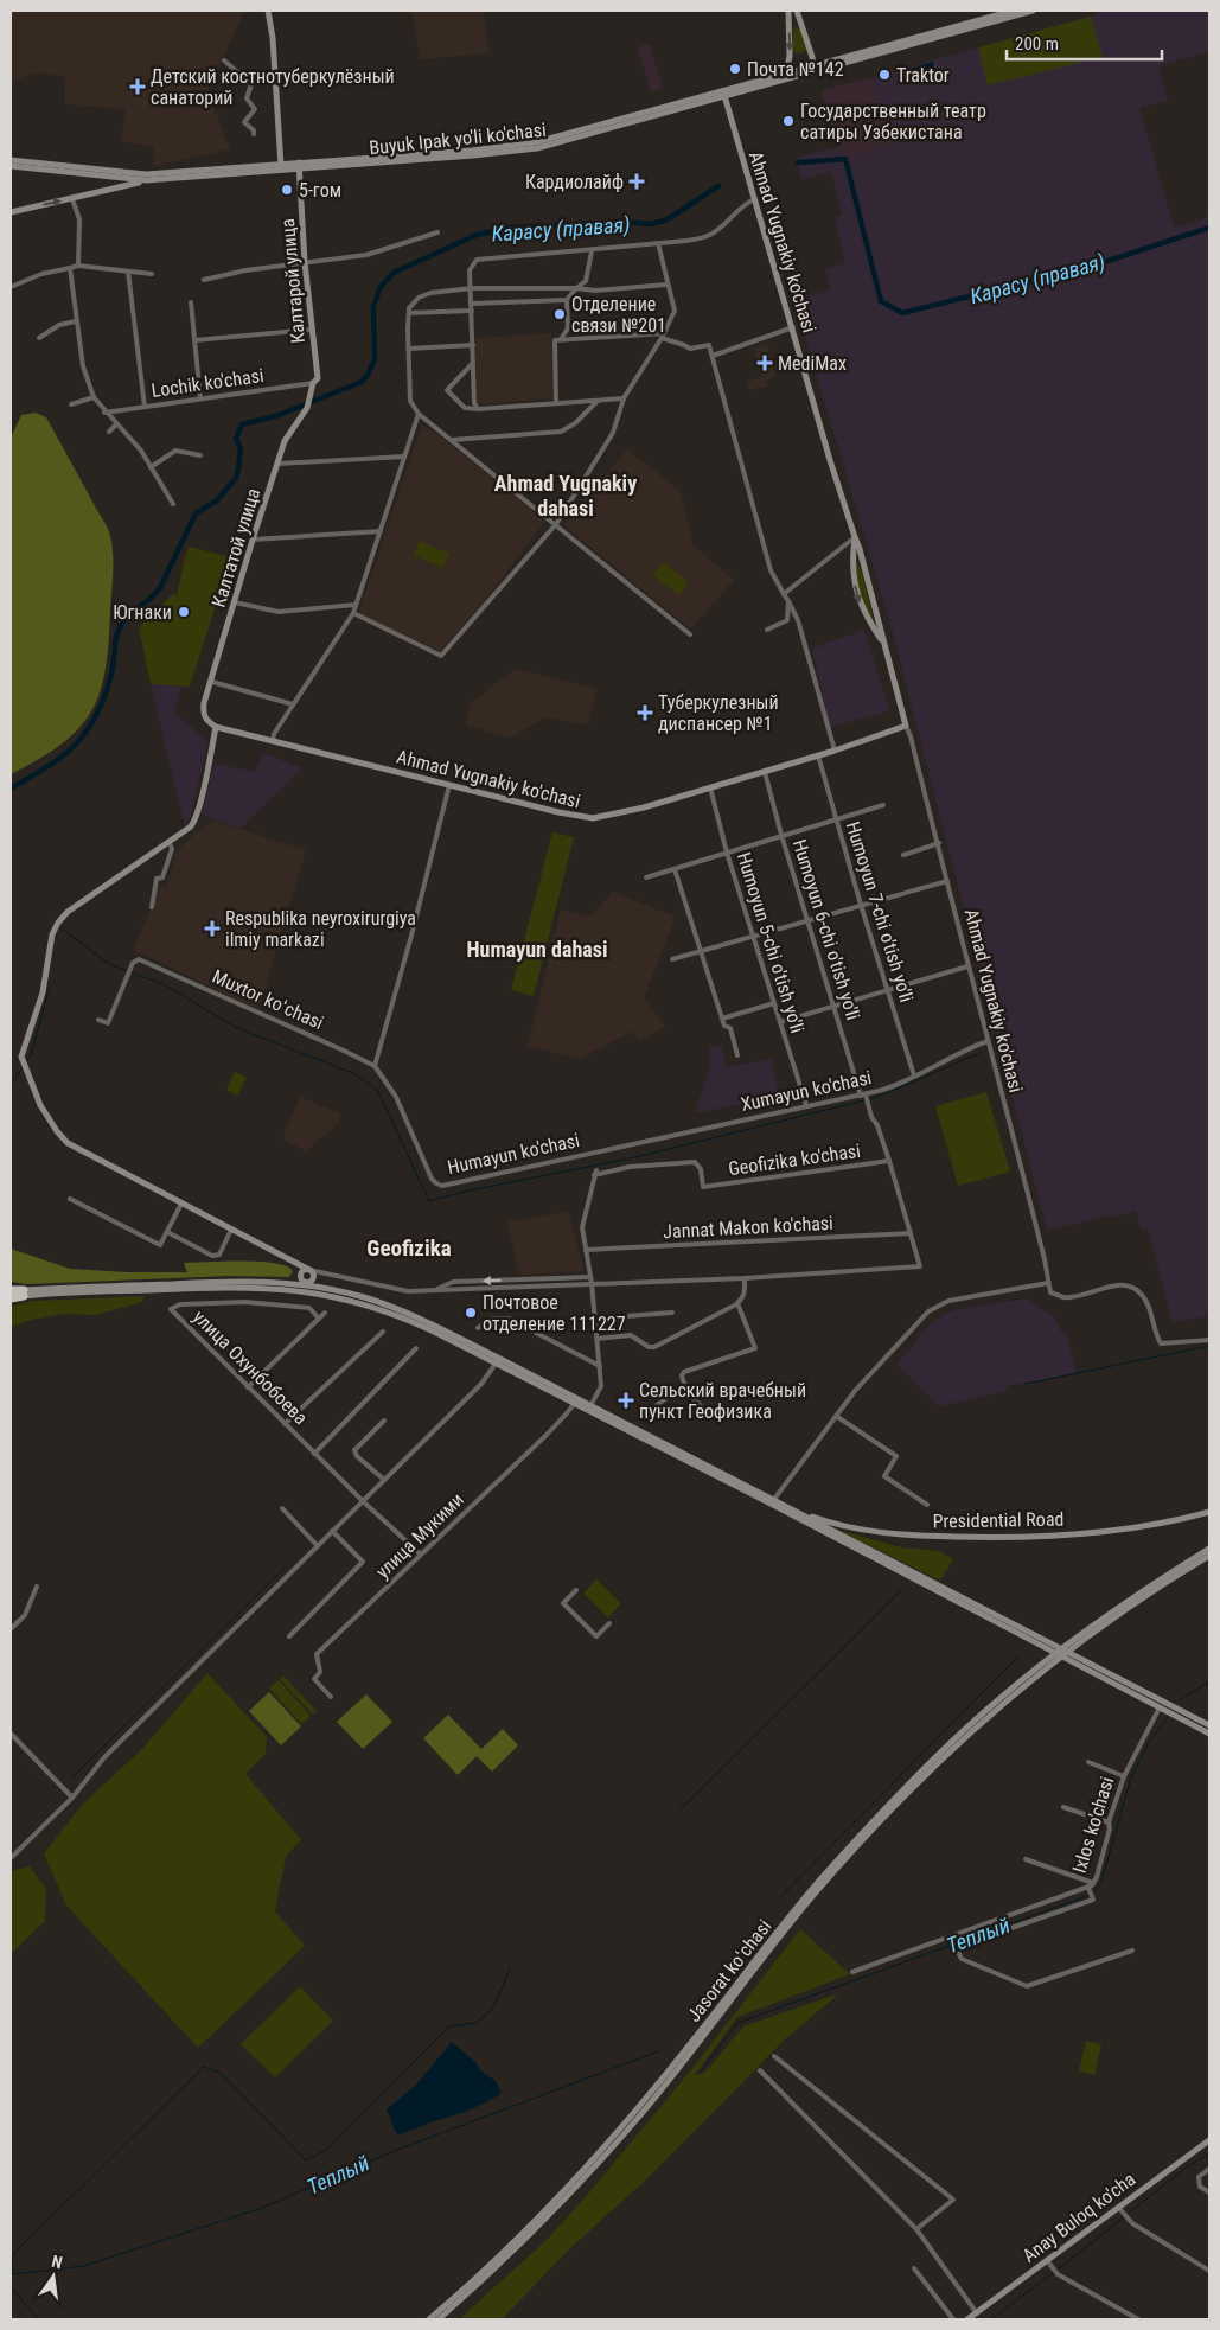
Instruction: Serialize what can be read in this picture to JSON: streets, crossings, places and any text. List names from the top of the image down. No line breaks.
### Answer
{"streets":{"main road":["Buyuk Ipak yo'li ko'chasi","Ahmad Yugnakiy ko'chasi","Калтарой улица","Калтатой улица","Presidential Road","Jasorat koʻchasi","Anay Buloq ko'cha"],"street":["Lochik ko'chasi","Humoyun 7-chi o'tish yo'li","Humoyun 6-chi o'tish yo'li","Humoyun 5-chi o'tish yo'li","Muxtor koʻchasi","Xumayun ko'chasi","Humayun ko'chasi","Geofizika ko'chasi","Jannat Makon ko'chasi","улица Охунбобоева","улица Мукими","Ixlos ko'chasi"]},"crossings":[["Buyuk Ipak yo'li ko'chasi","Ahmad Yugnakiy ko'chasi"],["Buyuk Ipak yo'li ko'chasi","Калтарой улица"],["Ahmad Yugnakiy ko'chasi","Калтатой улица"],["Ahmad Yugnakiy ko'chasi","Humoyun 7-chi o'tish yo'li"],["Ahmad Yugnakiy ko'chasi","Humoyun 6-chi o'tish yo'li"],["Ahmad Yugnakiy ko'chasi","Humoyun 5-chi o'tish yo'li"],["Ahmad Yugnakiy ko'chasi","Xumayun ko'chasi"],["Калтарой улица","Lochik ko'chasi"],["Калтарой улица","Калтатой улица"],["Humoyun 7-chi o'tish yo'li","Xumayun ko'chasi"],["Humoyun 6-chi o'tish yo'li","Xumayun ko'chasi"],["Humoyun 6-chi o'tish yo'li","Geofizika ko'chasi"],["Humoyun 6-chi o'tish yo'li","Jannat Makon ko'chasi"],["Humoyun 5-chi o'tish yo'li","Xumayun ko'chasi"],["Muxtor koʻchasi","Humayun ko'chasi"],["Xumayun ko'chasi","Humayun ko'chasi"],["Geofizika ko'chasi","Jannat Makon ko'chasi"],["улица Охунбобоева","улица Мукими"]],"districts":["Ahmad Yugnakiy dahasi","Humayun dahasi","Geofizika"],"water":["Карасу (правая)","Теплый"],"places":{"other":["Почта №142","Traktor","Государственный театр сатиры Узбекистана","5-гом","Отделение связи №201","Югнаки","Почтовое отделение 111227"],"health":["Детский костнотуберкулёзный санаторий","Кардиолайф","MediMax","Туберкулезный диспансер №1","Respublika neyroxirurgiya ilmiy markazi","Сельский врачебный пункт Геофизика"]},"scale_bar":"200 m","north":"top"}
